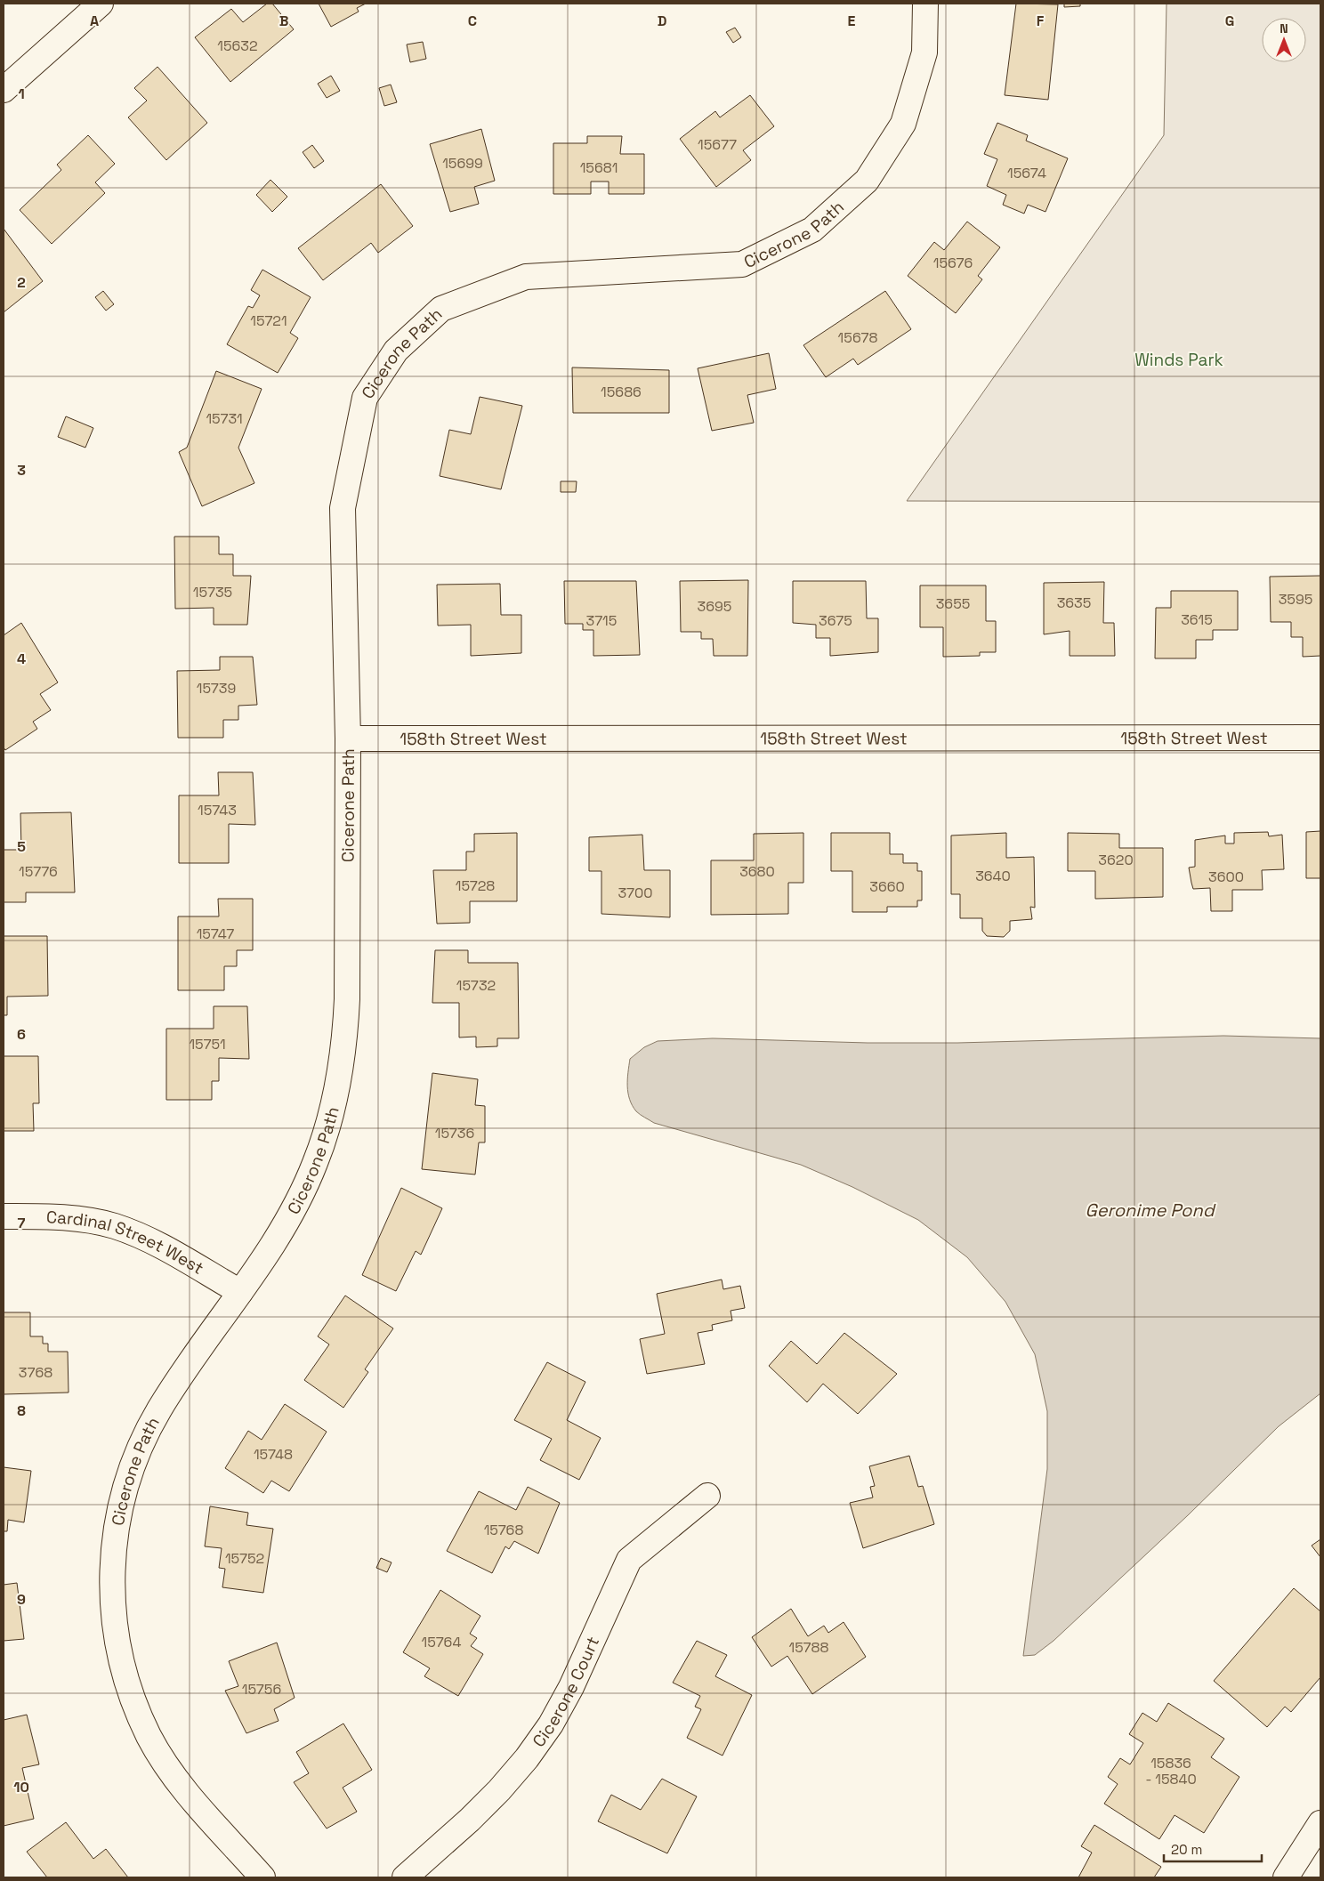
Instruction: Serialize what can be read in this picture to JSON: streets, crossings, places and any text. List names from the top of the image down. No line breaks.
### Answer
{"streets":{"street":["Cicerone Path","158th Street West","Cardinal Street West","Cicerone Court"]},"crossings":[["Cicerone Path","158th Street West"],["Cicerone Path","Cardinal Street West"]],"water":["Geronime Pond"],"parks":["Winds Park"],"house_numbers":["15632","15677","15699","15681","15674","15676","15721","15678","15686","15731","15735","3595","3635","3655","3695","3615","3715","3675","15739","15743","3620","15776","3680","3640","3600","15728","3660","3700","15747","15732","15751","15736","3768","15748","15768","15752","15764","15788","15756","15836 - 15840"],"scale_bar":"20 m","north":"top","grid":{"columns":["A","B","C","D","E","F","G"],"rows":["1","2","3","4","5","6","7","8","9","10"]}}
